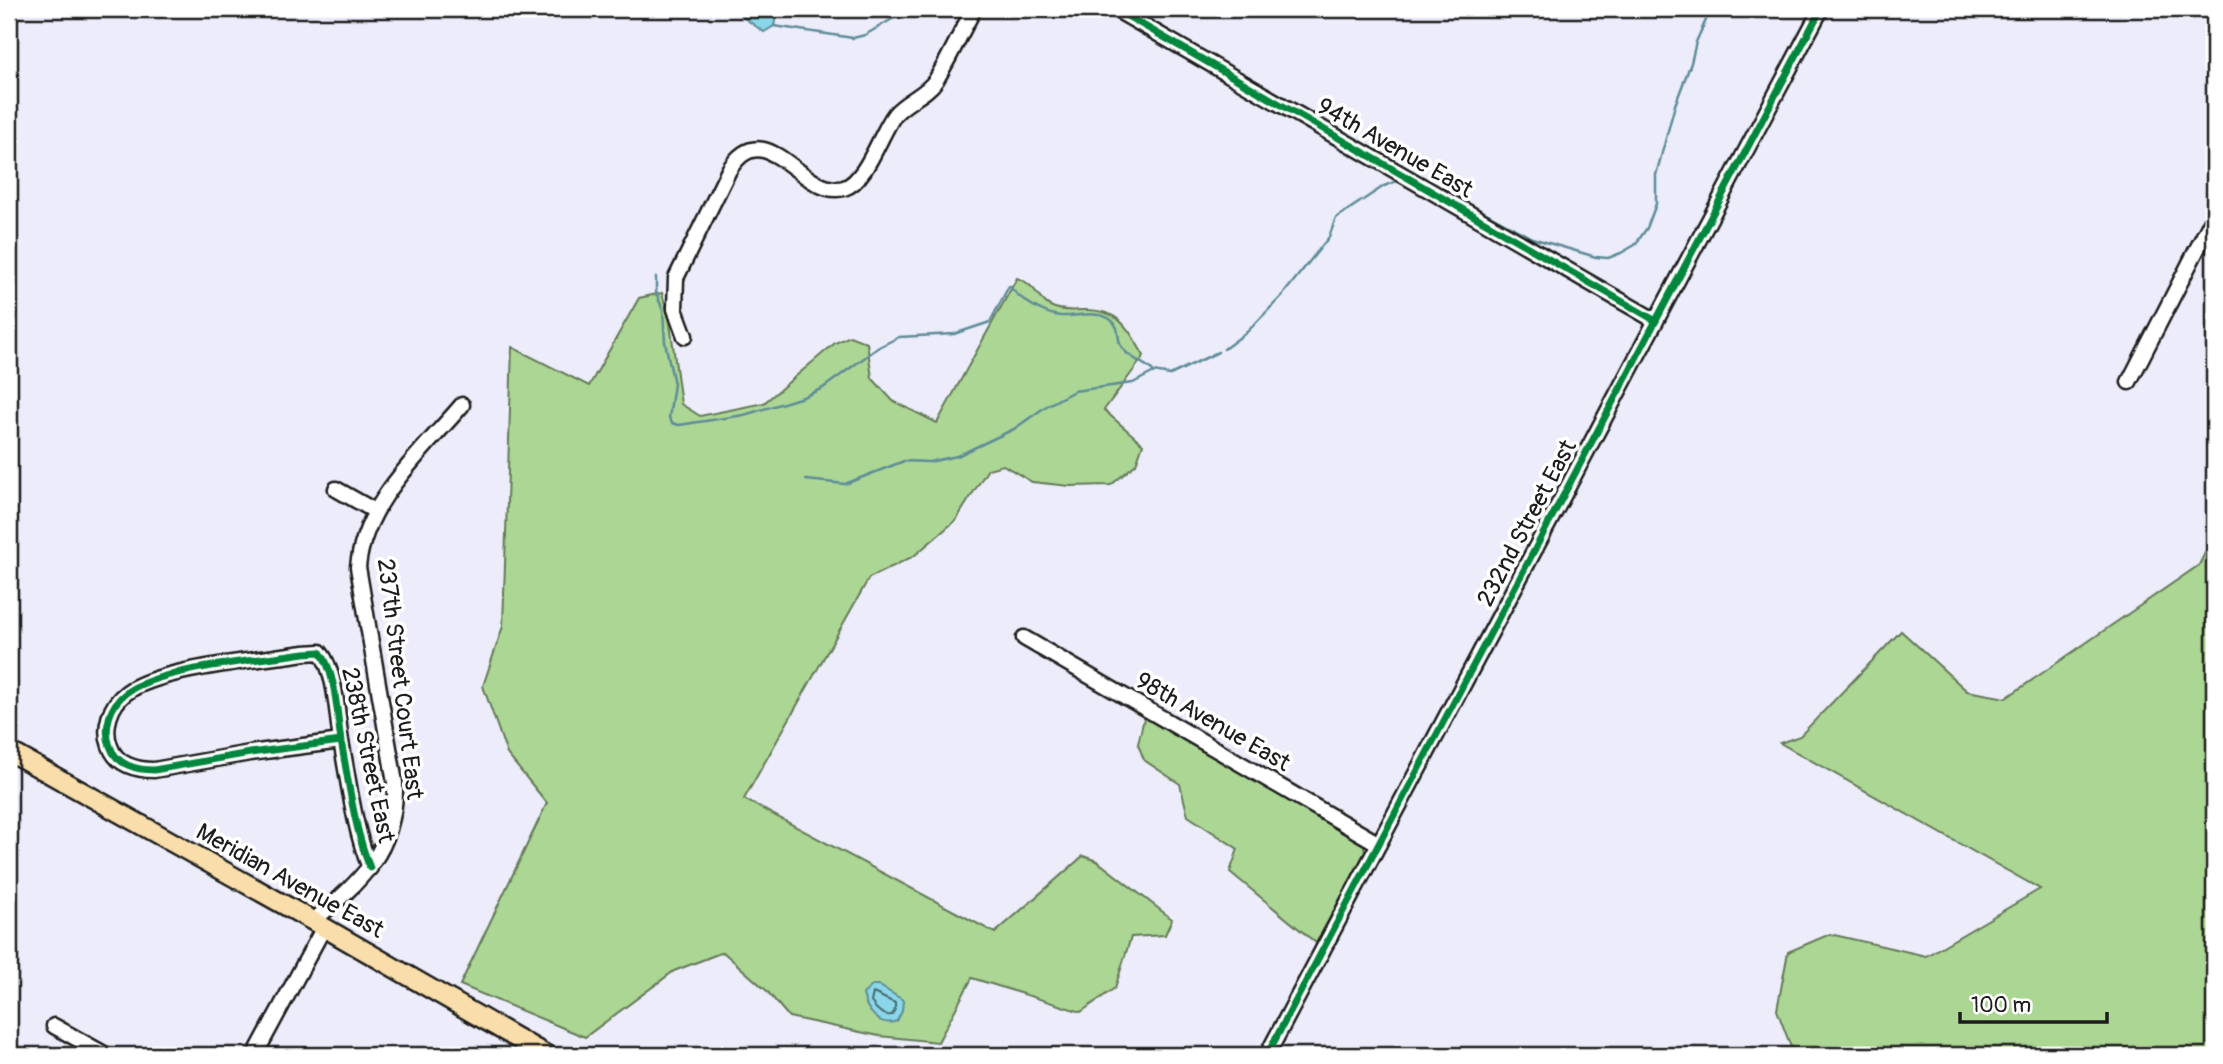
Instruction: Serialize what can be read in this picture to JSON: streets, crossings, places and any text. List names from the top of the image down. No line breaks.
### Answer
{"streets":{"main road":["Meridian Avenue East"],"street":["94th Avenue East","232nd Street East","237th Street Court East","98th Avenue East","238th Street East"]},"crossings":[["94th Avenue East","232nd Street East"],["232nd Street East","98th Avenue East"],["237th Street Court East","238th Street East"],["237th Street Court East","Meridian Avenue East"]],"scale_bar":"100 m"}
